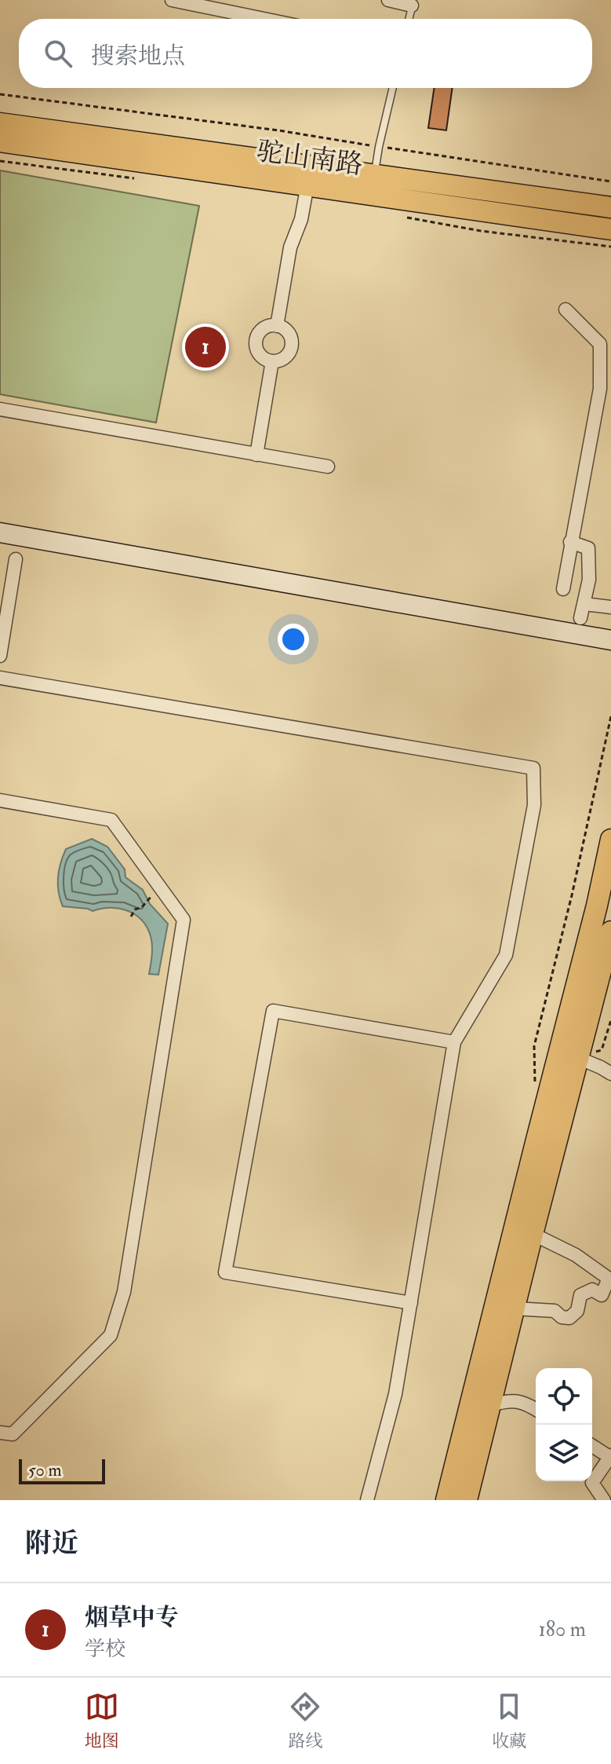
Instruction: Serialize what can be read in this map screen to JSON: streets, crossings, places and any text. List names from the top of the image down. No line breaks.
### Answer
{"streets":{"main road":["驼山南路"]},"scale_bar":"50 m","page":{"search":"搜索地点","pins":"1","scale":"50 m","heading":"附近","list":[{"mark":"1","name":"烟草中专","note":"学校","value":"180 m"}],"nav":["地图","路线","收藏"]}}
